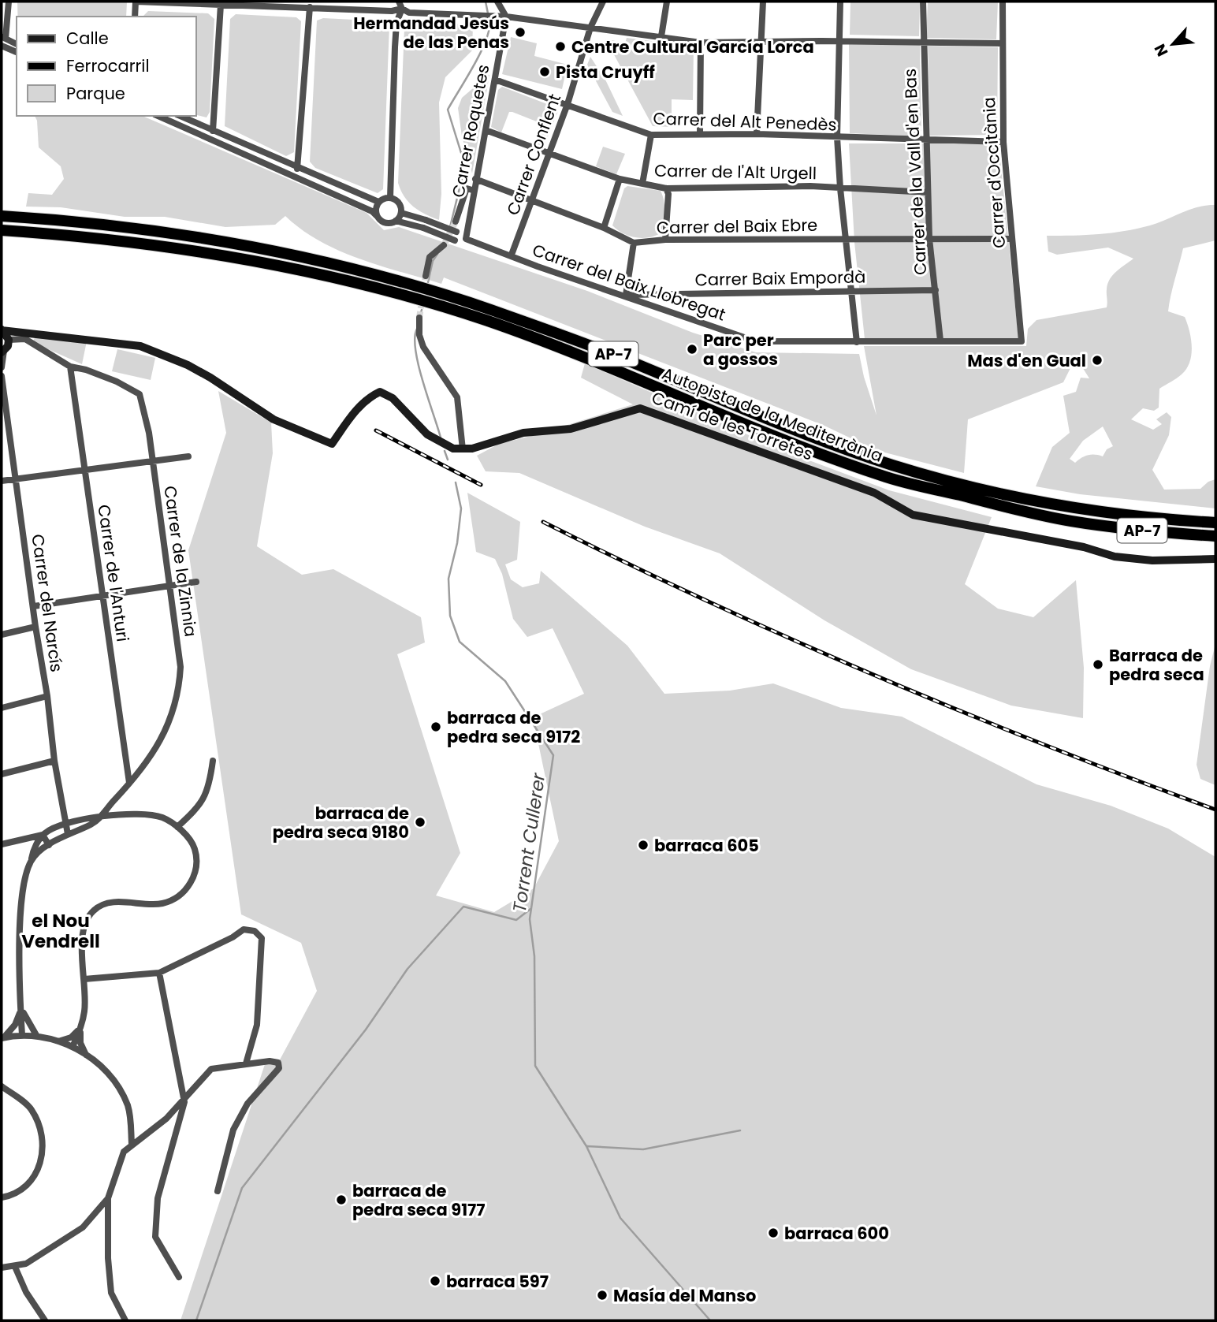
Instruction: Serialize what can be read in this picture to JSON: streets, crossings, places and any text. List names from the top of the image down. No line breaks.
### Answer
{"streets":{"highway":["AP-7","Autopista de la Mediterrània"],"street":["Carrer del Alt Penedès","Carrer Roquetes","Carrer Conflent","Carrer de l'Alt Urgell","Carrer de la Vall d'en Bas","Carrer d'Occitània","Carrer del Baix Ebre","Carrer Baix Empordà","Carrer del Baix Llobregat","Camí de les Torretes","Carrer de la Zinnia","Carrer de l'Anturi","Carrer del Narcís"]},"crossings":[["Carrer del Alt Penedès","Carrer Roquetes"],["Carrer del Alt Penedès","Carrer Conflent"],["Carrer del Alt Penedès","Carrer de la Vall d'en Bas"],["Carrer del Alt Penedès","Carrer d'Occitània"],["Carrer Roquetes","Carrer de l'Alt Urgell"],["Carrer Roquetes","Carrer del Baix Ebre"],["Carrer Roquetes","Carrer del Baix Llobregat"],["Carrer Conflent","Carrer de l'Alt Urgell"],["Carrer Conflent","Carrer del Baix Ebre"],["Carrer Conflent","Carrer del Baix Llobregat"],["Carrer de l'Alt Urgell","Carrer de la Vall d'en Bas"],["Carrer de la Vall d'en Bas","Carrer del Baix Ebre"],["Carrer de la Vall d'en Bas","Carrer Baix Empordà"],["Carrer de la Vall d'en Bas","Carrer del Baix Llobregat"],["Carrer d'Occitània","Carrer del Baix Ebre"],["Carrer d'Occitània","Carrer del Baix Llobregat"],["Carrer Baix Empordà","Carrer del Baix Llobregat"],["Carrer de la Zinnia","Carrer de l'Anturi"],["Carrer de la Zinnia","Carrer del Narcís"]],"districts":["el Nou Vendrell"],"water":["Torrent Cullerer"],"places":["Hermandad Jesús de las Penas","Centre Cultural García Lorca","Pista Cruyff","Parc per a gossos","Mas d'en Gual","Barraca de pedra seca","barraca de pedra seca 9172","barraca de pedra seca 9180","barraca 605","barraca de pedra seca 9177","barraca 600","barraca 597","Masía del Manso"],"legend":["Calle","Ferrocarril","Parque"],"north":"bottom left"}
